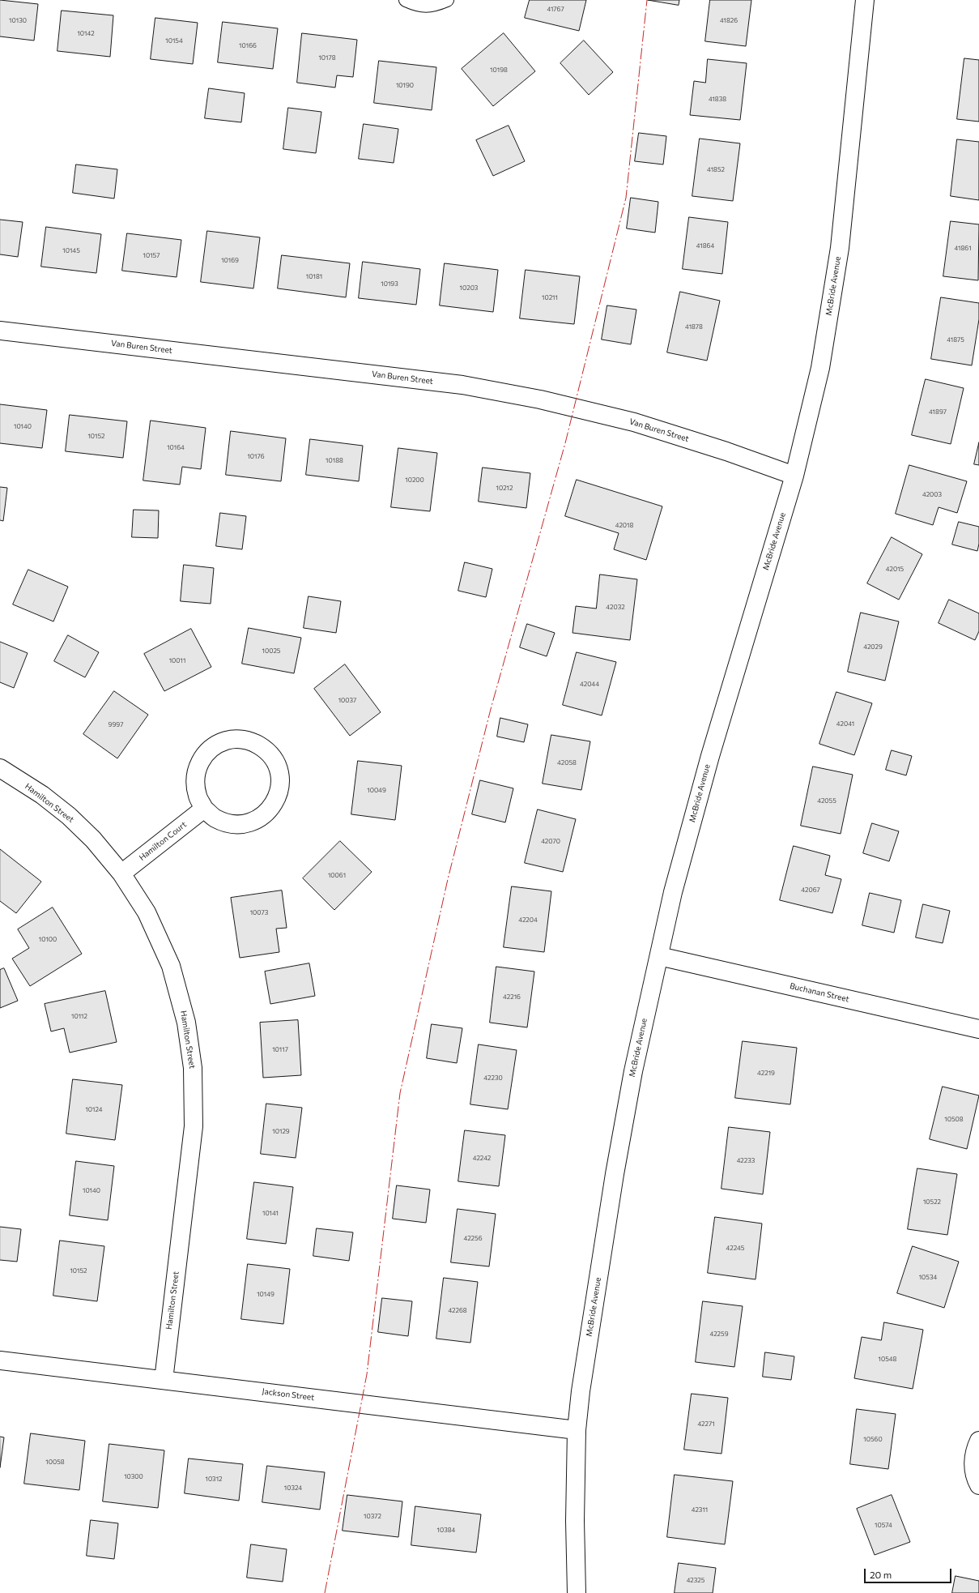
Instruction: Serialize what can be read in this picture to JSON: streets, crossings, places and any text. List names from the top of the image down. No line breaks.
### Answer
{"streets":{"street":["McBride Avenue","Van Buren Street","Hamilton Street","Hamilton Court","Buchanan Street","Jackson Street"]},"crossings":[["McBride Avenue","Van Buren Street"],["McBride Avenue","Buchanan Street"],["McBride Avenue","Jackson Street"],["Hamilton Street","Hamilton Court"],["Hamilton Street","Jackson Street"]],"house_numbers":["41767","10130","41826","10142","10154","10166","10178","10198","10190","41838","41852","41864","41861","10145","10157","10169","10181","10193","10203","10211","41878","41875","41897","10140","10152","10164","10176","10188","10200","10212","42003","42018","42015","42032","42029","10025","10011","42044","10037","42041","9997","42058","10049","42055","42070","10061","42067","10073","42204","10100","42216","10112","10117","42219","42230","10124","10508","10129","42242","42233","10140","10522","10141","42256","42245","10152","10534","10149","42268","42259","10548","42271","10560","10058","10300","10312","10324","42311","10372","10574","10384","42325"],"scale_bar":"20 m"}
